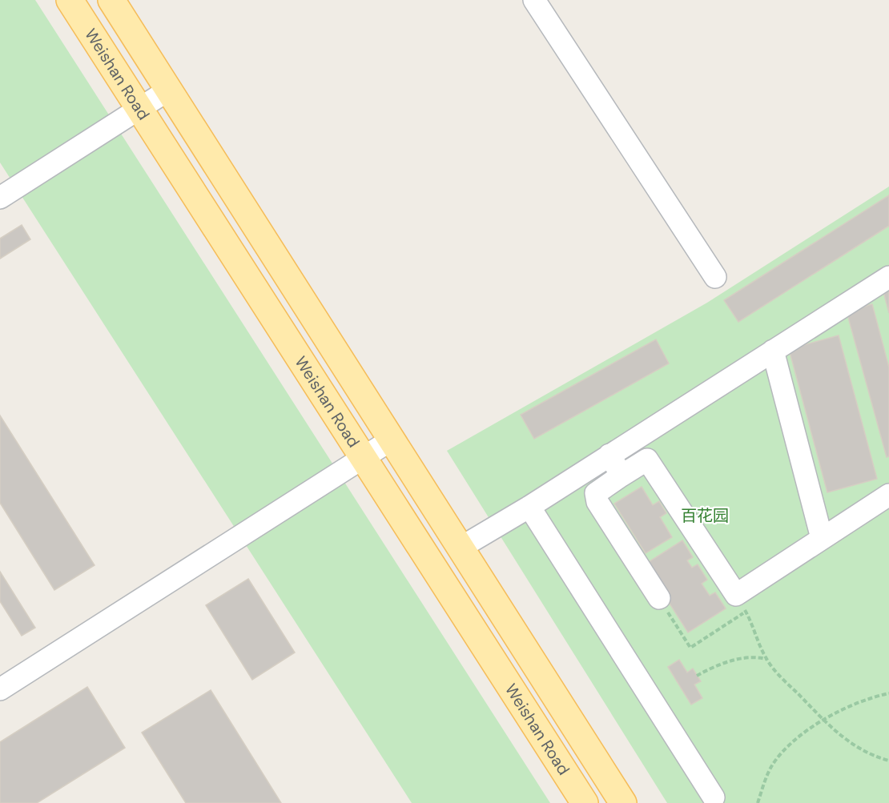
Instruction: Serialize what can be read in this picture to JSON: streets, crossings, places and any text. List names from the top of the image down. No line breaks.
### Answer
{"streets":{"main road":["Weishan Road"]},"parks":["百花园"]}
